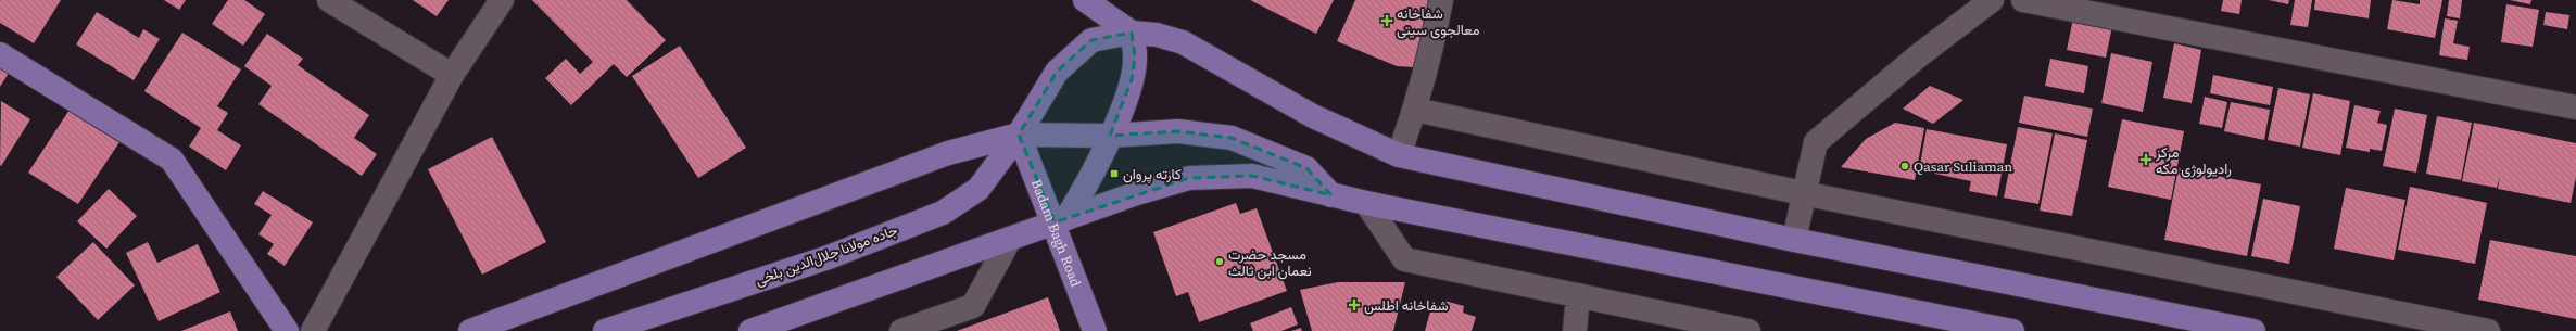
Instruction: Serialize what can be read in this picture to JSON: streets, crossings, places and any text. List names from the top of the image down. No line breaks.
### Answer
{"streets":{"main road":["Badam Bagh Road","جاده مولانا جلال‌الدین بلخی"]},"crossings":[["Badam Bagh Road","جاده مولانا جلال‌الدین بلخی"]],"places":{"health":["شفاخانه معالجوی سیتی","مرکز رادیولوژی مکه","شفاخانه اطلس"],"other":["Qasar Suliaman","مسجد حضرت نعمان ابن ثالث"],"transit":["کارته پروان"]}}
